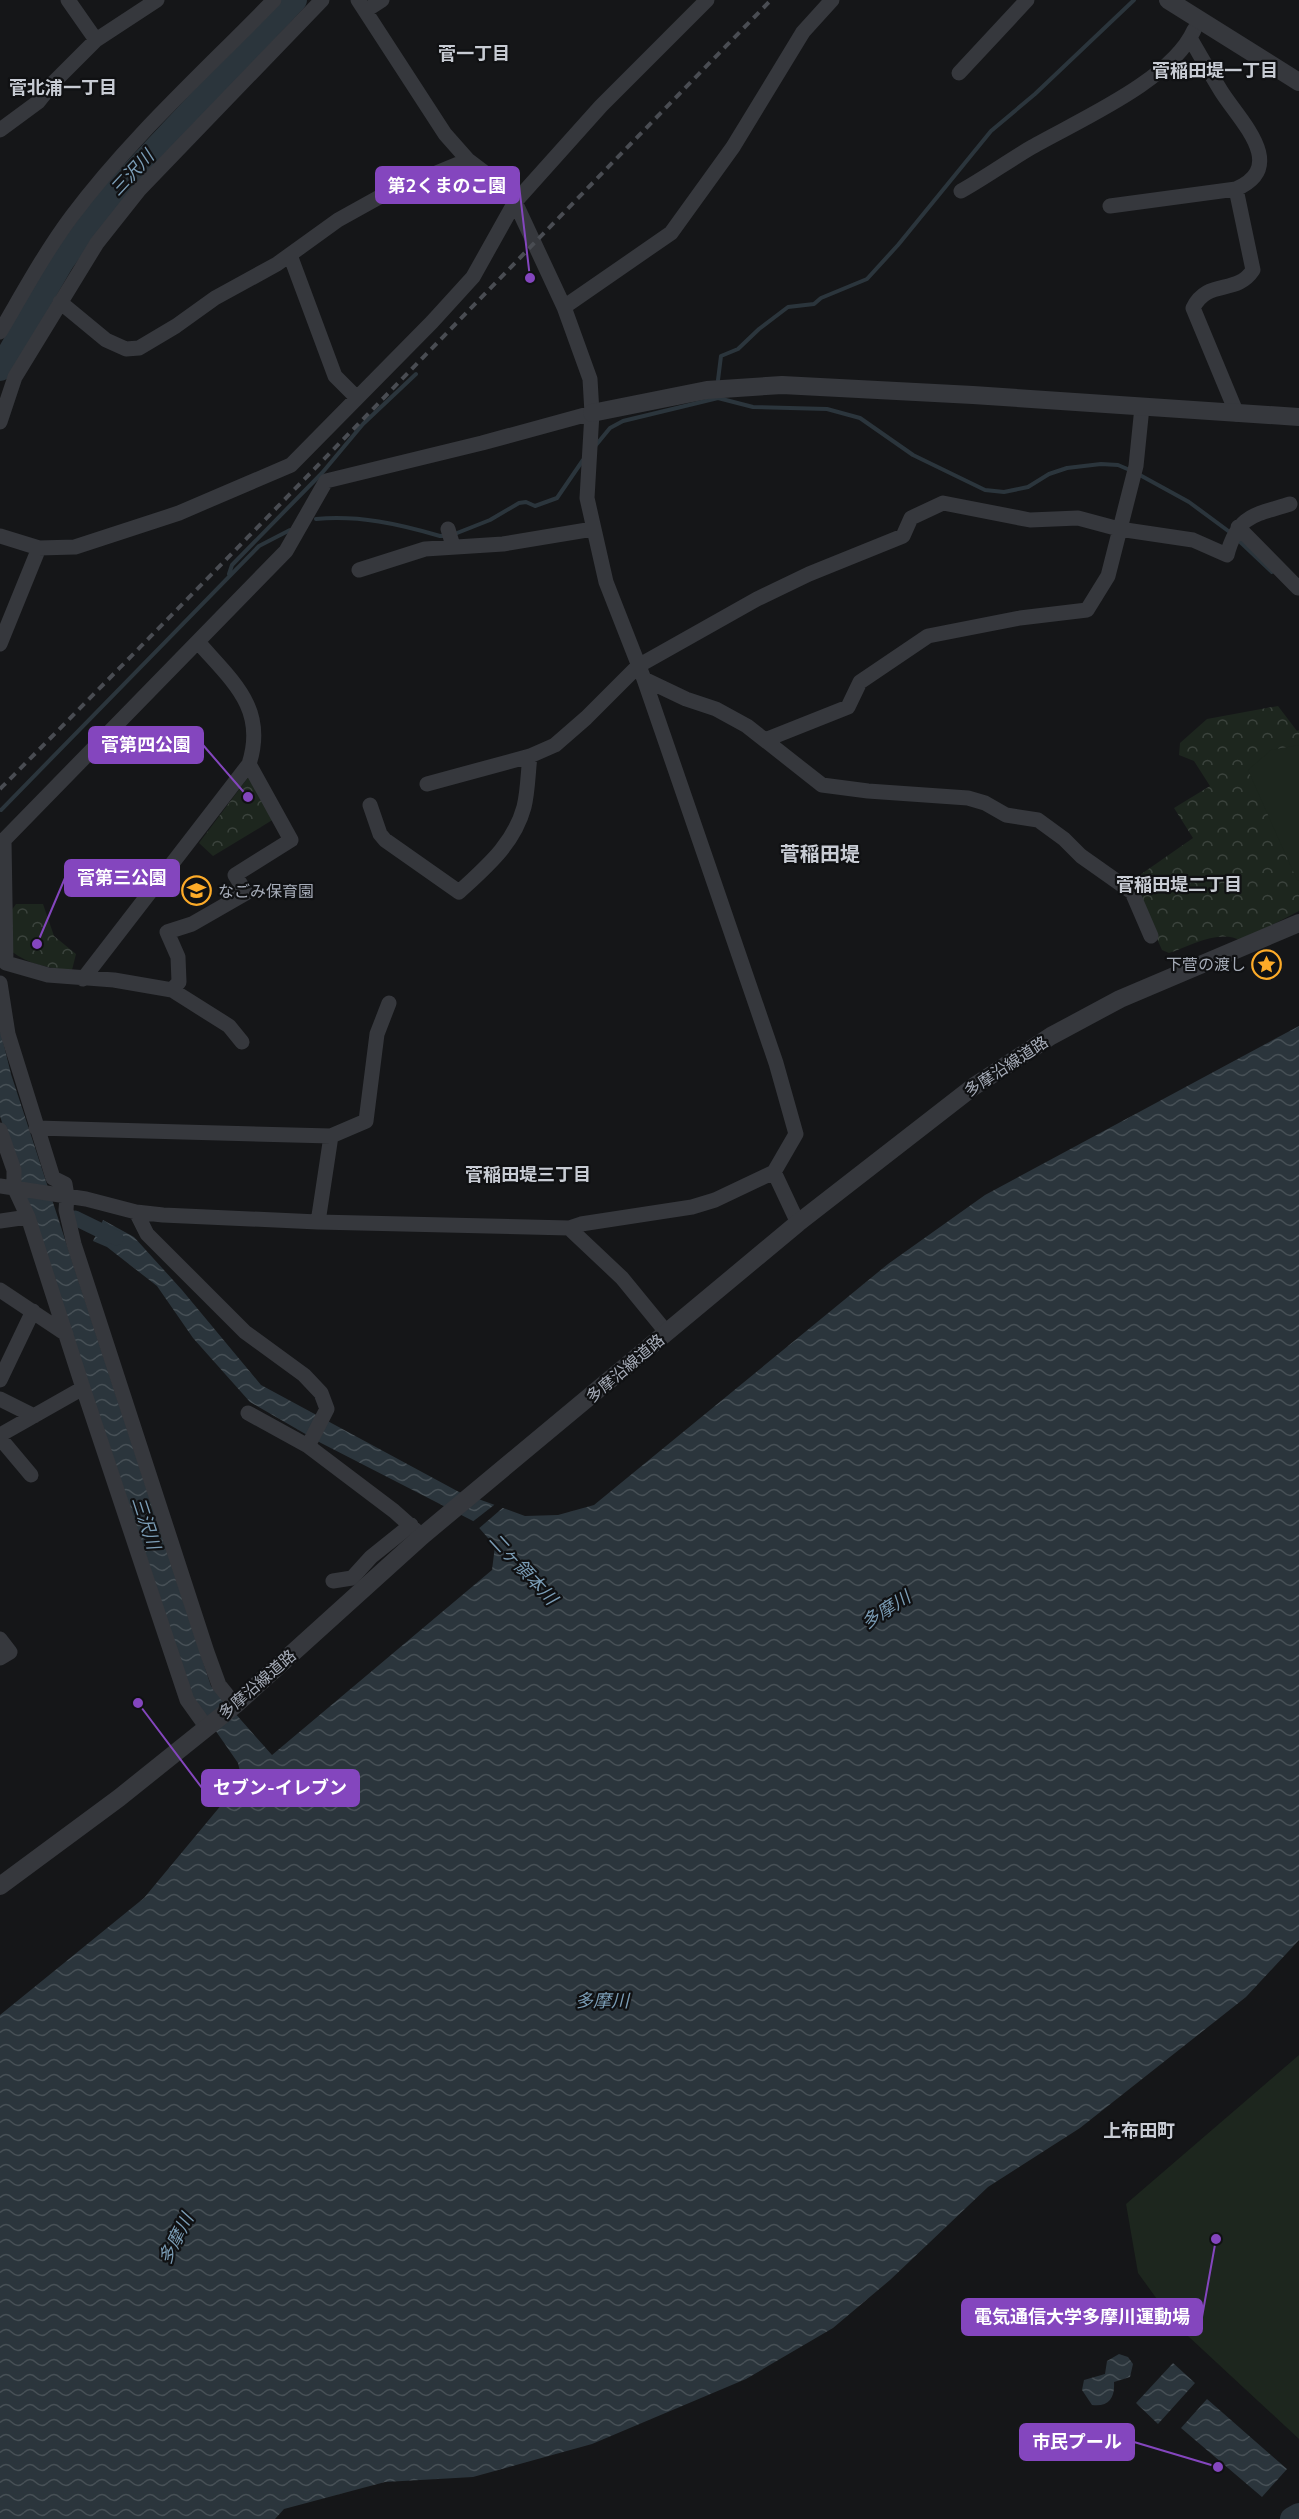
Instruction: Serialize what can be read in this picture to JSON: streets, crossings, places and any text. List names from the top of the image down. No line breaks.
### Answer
{"streets":{"street":["多摩沿線道路"]},"districts":["菅一丁目","菅稲田堤一丁目","菅北浦一丁目","菅稲田堤","菅稲田堤二丁目","菅稲田堤三丁目","上布田町"],"water":["三沢川","二ヶ領本川","多摩川"],"places":{"other":["第2くまのこ園","菅第四公園","菅第三公園","セブン-イレブン","電気通信大学多摩川運動場","市民プール"],"school or university":["なごみ保育園"],"place":["下菅の渡し"]}}
